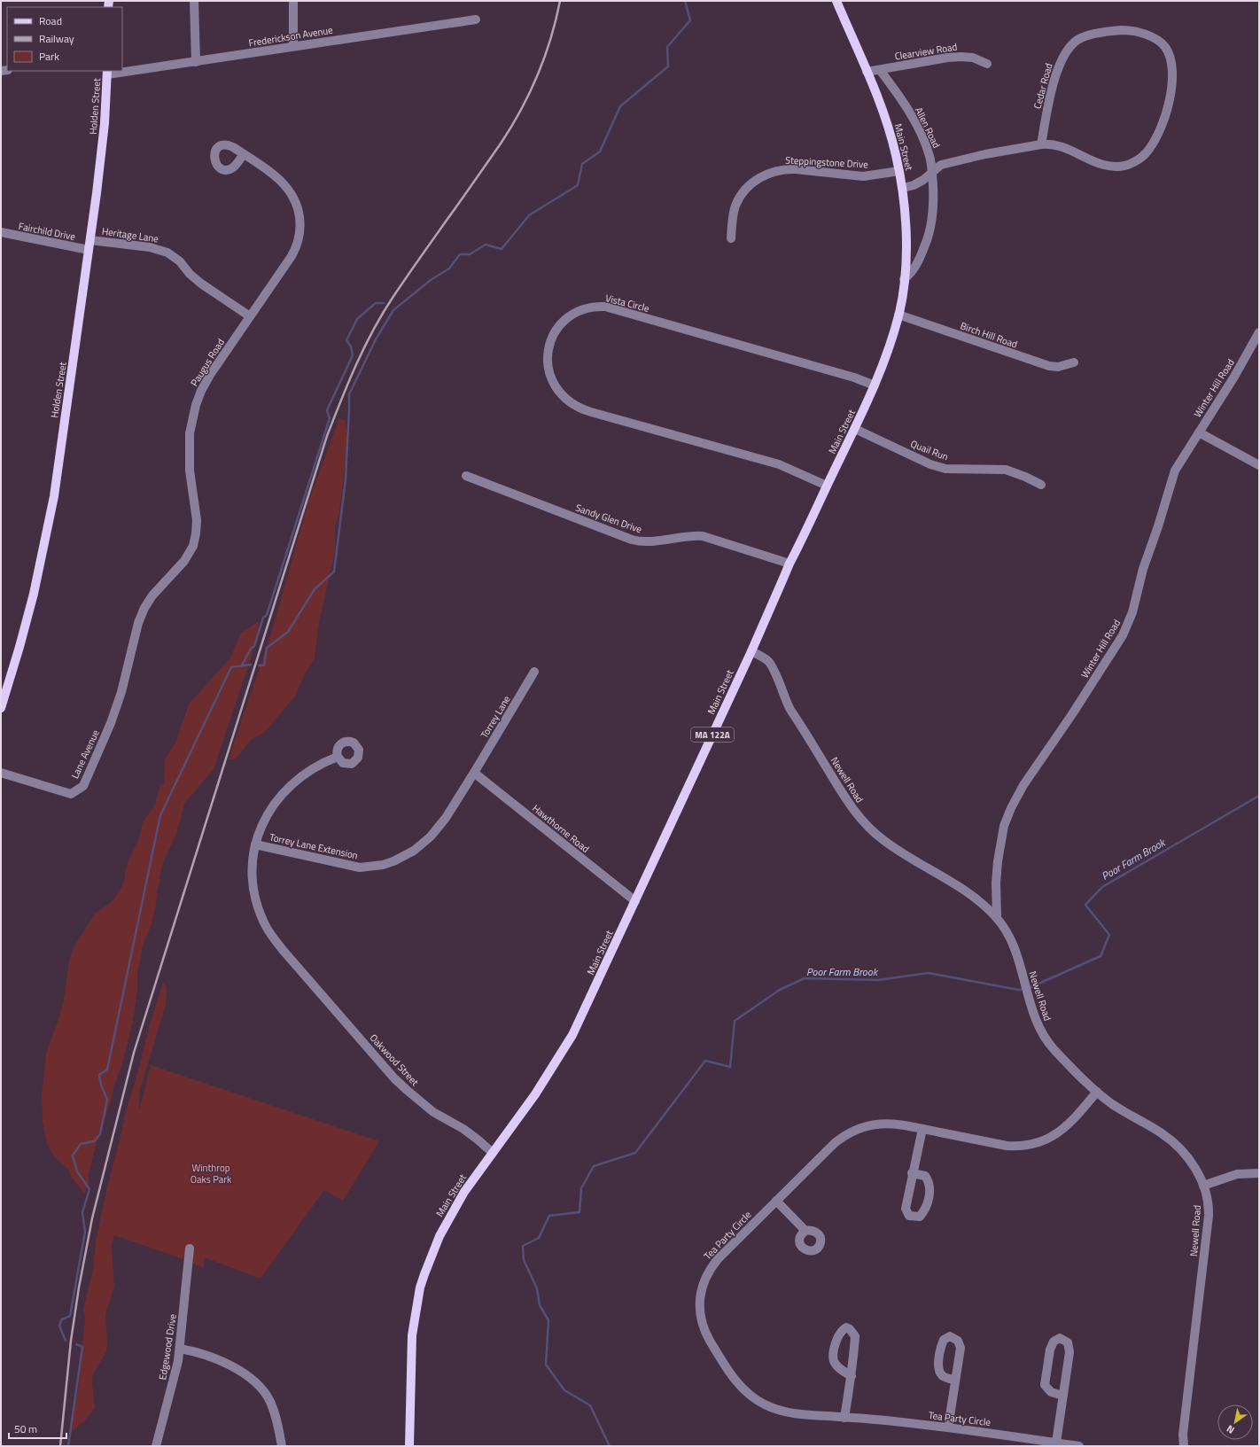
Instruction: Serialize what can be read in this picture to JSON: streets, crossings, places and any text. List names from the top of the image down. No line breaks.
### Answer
{"streets":{"main road":["Holden Street","Main Street","MA 122A"],"street":["Frederickson Avenue","Clearview Road","Cedar Road","Allen Road","Steppingstone Drive","Fairchild Drive","Heritage Lane","Vista Circle","Birch Hill Road","Paugus Road","Winter Hill Road","Quail Run","Sandy Glen Drive","Torrey Lane","Lane Avenue","Newell Road","Hawthorne Road","Torrey Lane Extension","Oakwood Street","Tea Party Circle","Edgewood Drive"]},"crossings":[["Clearview Road","Allen Road"],["Clearview Road","Main Street"],["Cedar Road","Allen Road"],["Cedar Road","Main Street"],["Holden Street","Fairchild Drive"],["Holden Street","Heritage Lane"],["Allen Road","Main Street"],["Main Street","Steppingstone Drive"],["Main Street","Vista Circle"],["Main Street","Birch Hill Road"],["Main Street","Quail Run"],["Main Street","Sandy Glen Drive"],["Main Street","Newell Road"],["Main Street","Hawthorne Road"],["Main Street","Oakwood Street"],["Heritage Lane","Paugus Road"],["Paugus Road","Lane Avenue"],["Winter Hill Road","Newell Road"],["Torrey Lane","Hawthorne Road"],["Torrey Lane","Torrey Lane Extension"],["Newell Road","Tea Party Circle"],["Hawthorne Road","Torrey Lane Extension"],["Torrey Lane Extension","Oakwood Street"]],"water":["Poor Farm Brook"],"parks":["Winthrop Oaks Park"],"legend":["Road","Railway","Park"],"scale_bar":"50 m","north":"bottom left"}
